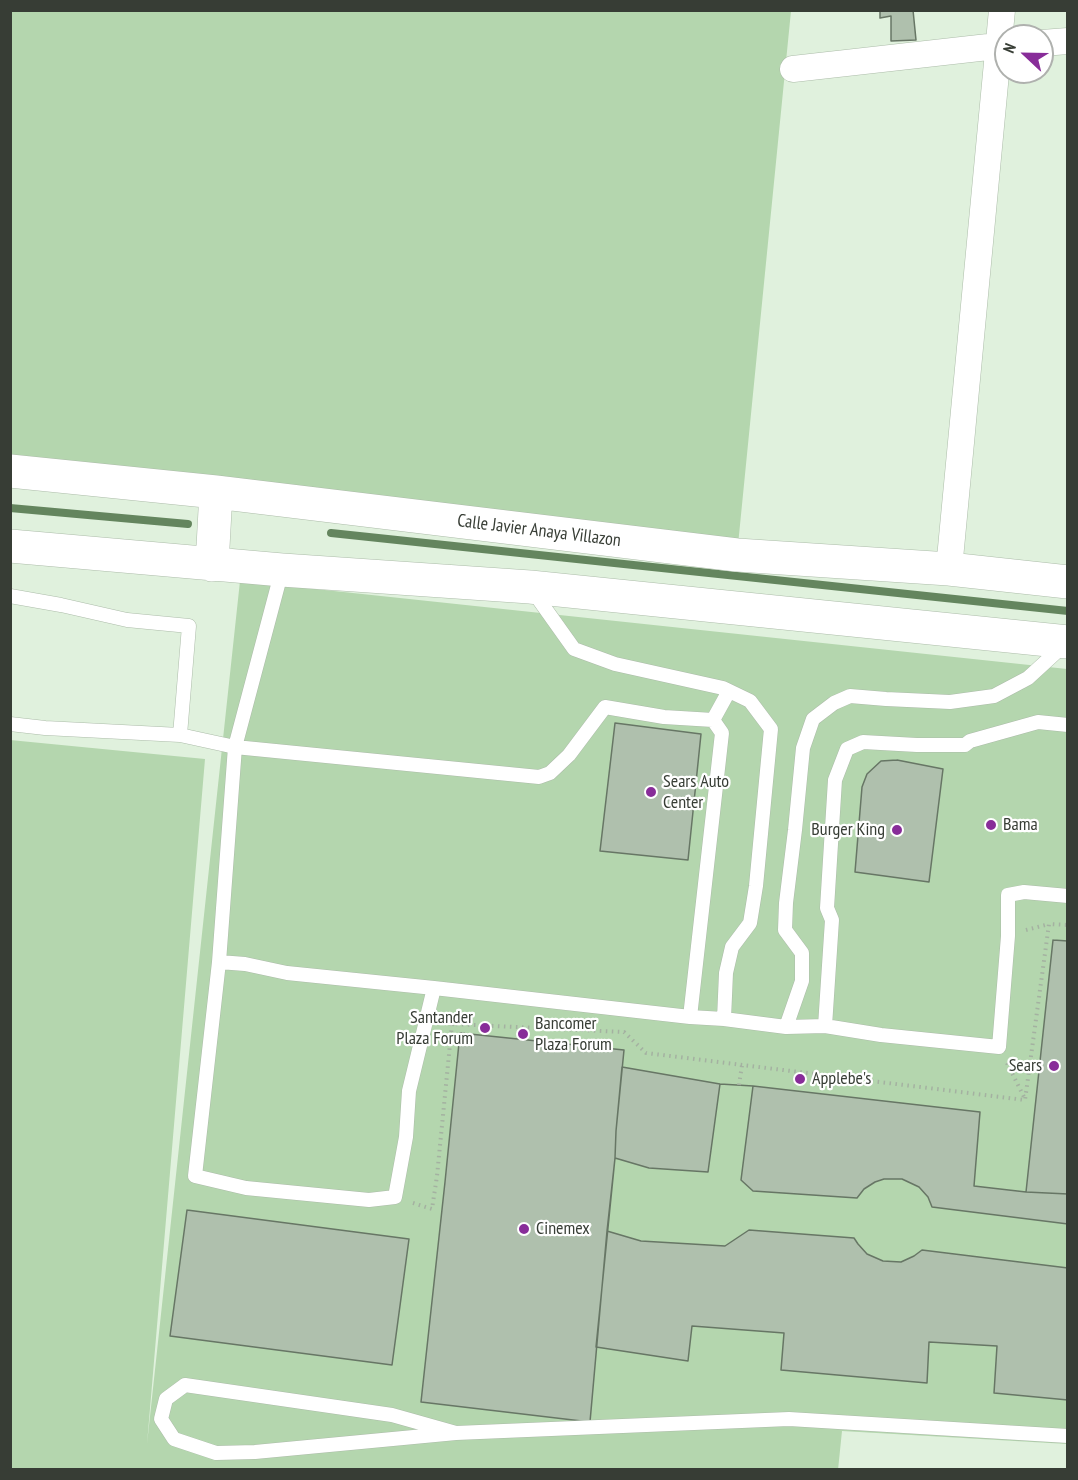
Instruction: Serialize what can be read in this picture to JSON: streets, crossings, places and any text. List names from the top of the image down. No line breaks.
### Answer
{"streets":{"street":["Calle Javier Anaya Villazon"]},"places":["Sears Auto Center","Bama","Burger King","Santander Plaza Forum","Bancomer Plaza Forum","Sears","Applebe's","Cinemex"],"north":"left"}
